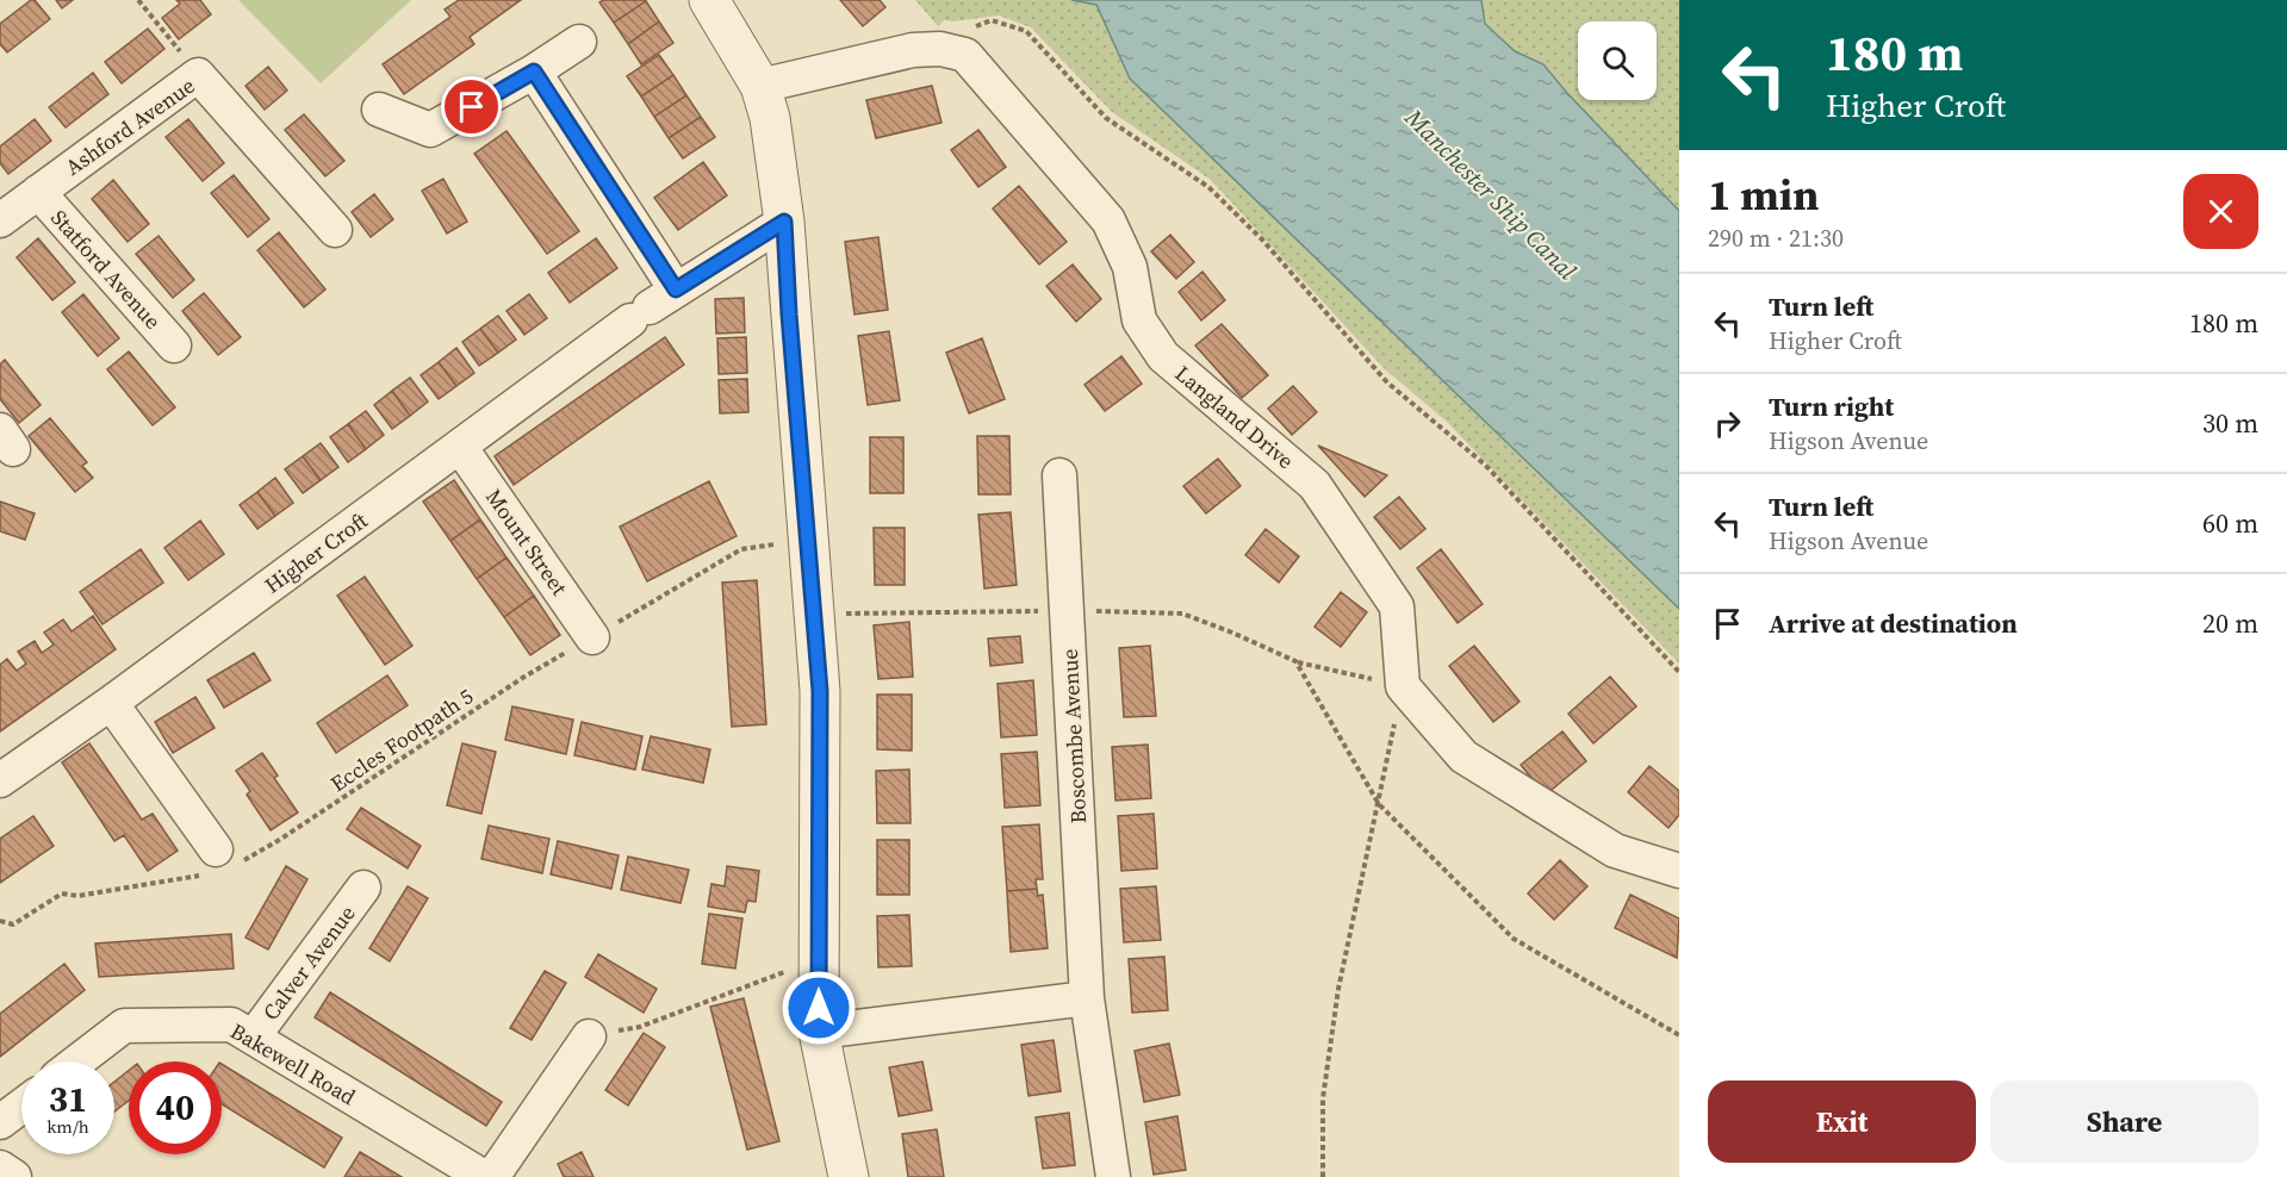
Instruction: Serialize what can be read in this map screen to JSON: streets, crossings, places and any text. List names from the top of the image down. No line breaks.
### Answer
{"streets":{"street":["Ashford Avenue","Statford Avenue","Langland Drive","Mount Street","Higher Croft","Boscombe Avenue","Calver Avenue","Bakewell Road"],"path":["Eccles Footpath 5"]},"crossings":[["Ashford Avenue","Statford Avenue"],["Mount Street","Higher Croft"],["Mount Street","Eccles Footpath 5"],["Calver Avenue","Bakewell Road"]],"water":["Manchester Ship Canal"],"page":{"turn":["180 m","Higher Croft"],"heading":["1 min","290 m · 21:30"],"list":[{"name":"Turn left","note":"Higher Croft","value":"180 m"},{"name":"Turn right","note":"Higson Avenue","value":"30 m"},{"name":"Turn left","note":"Higson Avenue","value":"60 m"},{"name":"Arrive at destination","value":"20 m"}],"speed":"31 km/h","limit":"40","buttons":["Exit","Share"]}}
